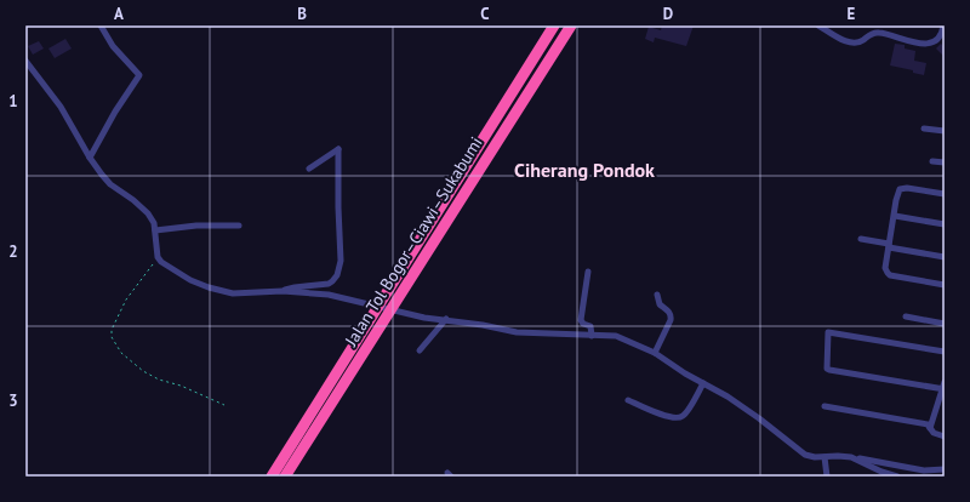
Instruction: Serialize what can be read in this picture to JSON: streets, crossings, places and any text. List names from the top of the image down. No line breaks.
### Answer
{"streets":{"highway":["Jalan Tol Bogor–Ciawi–Sukabumi"]},"districts":["Ciherang Pondok"],"grid":{"columns":["A","B","C","D","E"],"rows":["1","2","3"]}}
